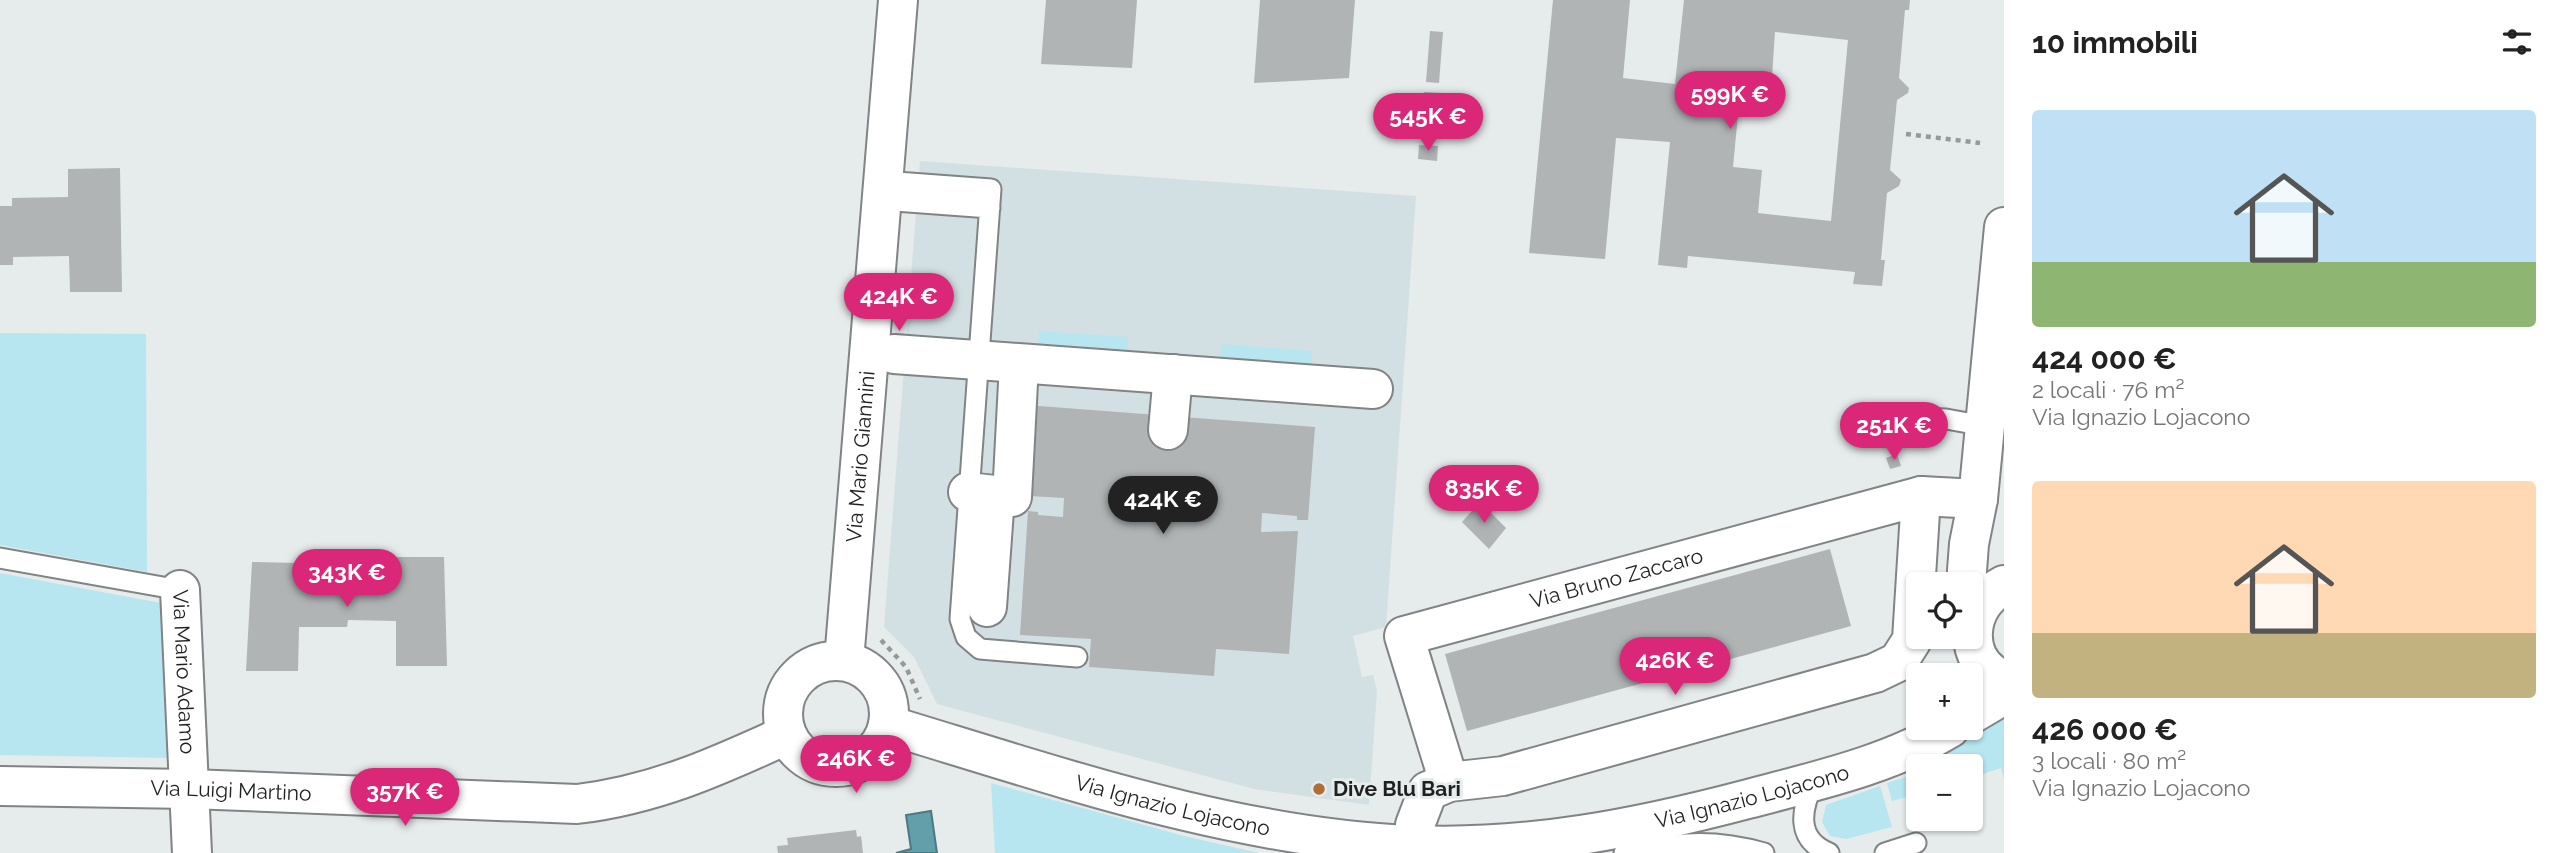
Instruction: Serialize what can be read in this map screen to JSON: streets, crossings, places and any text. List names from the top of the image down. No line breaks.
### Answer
{"streets":{"street":["Via Mario Giannini","Via Bruno Zaccaro","Via Mario Adamo","Via Luigi Martino","Via Ignazio Lojacono"]},"crossings":[["Via Mario Giannini","Via Luigi Martino"],["Via Mario Giannini","Via Ignazio Lojacono"],["Via Mario Adamo","Via Luigi Martino"],["Via Luigi Martino","Via Ignazio Lojacono"]],"places":["Dive Blu Bari"],"page":{"heading":"10 immobili","price":["599K €","545K €","424K €","251K €","835K €","424K €","343K €","426K €","246K €","357K €"],"list":[{"name":"424 000 €","note":"2 locali · 76 m² · Via Ignazio Lojacono"},{"name":"426 000 €","note":"3 locali · 80 m² · Via Ignazio Lojacono"}],"map_buttons":["+","−"]}}
